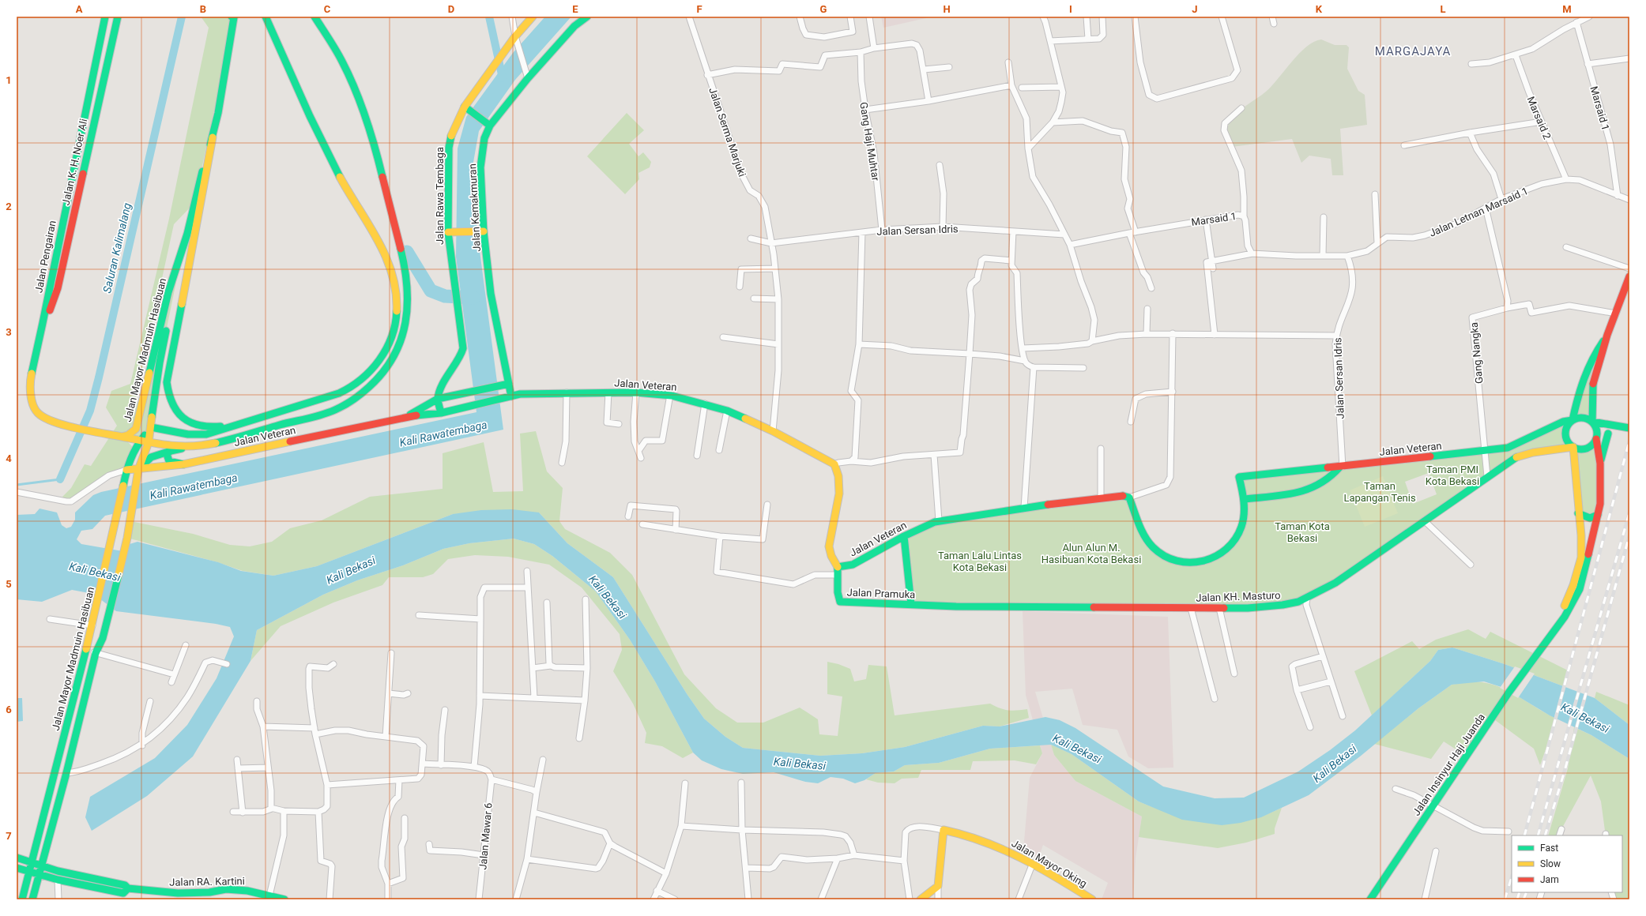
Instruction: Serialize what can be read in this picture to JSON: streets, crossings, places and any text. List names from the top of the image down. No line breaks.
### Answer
{"streets":{"main road":["Jalan K. H. Noer Ali","Jalan Rawa Tembaga","Jalan Kemakmuran","Jalan Pengairan","Jalan Mayor Madmuin Hasibuan","Jalan Veteran","Jalan Pramuka","Jalan KH. Masturo","Jalan Insinyur Haji Juanda","Jalan Mayor Oking","Jalan RA. Kartini"],"street":["Marsaid 1","Marsaid 2","Jalan Serma Marjuki","Gang Haji Muhtar","Jalan Letnan Marsaid 1","Jalan Sersan Idris","Gang Nangka","Jalan Mawar 6"]},"crossings":[["Marsaid 1","Jalan Letnan Marsaid 1"],["Marsaid 2","Jalan Letnan Marsaid 1"],["Jalan Serma Marjuki","Jalan Sersan Idris"],["Jalan Serma Marjuki","Jalan Veteran"],["Gang Haji Muhtar","Jalan Sersan Idris"],["Jalan K. H. Noer Ali","Jalan Pengairan"],["Jalan Rawa Tembaga","Jalan Veteran"],["Jalan Kemakmuran","Jalan Veteran"],["Jalan Letnan Marsaid 1","Jalan Sersan Idris"],["Jalan Sersan Idris","Jalan Veteran"],["Jalan Pengairan","Jalan Mayor Madmuin Hasibuan"],["Jalan Mayor Madmuin Hasibuan","Jalan Veteran"],["Jalan Mayor Madmuin Hasibuan","Jalan RA. Kartini"],["Gang Nangka","Jalan Veteran"],["Jalan Veteran","Jalan Pramuka"],["Jalan Veteran","Jalan KH. Masturo"],["Jalan Veteran","Jalan Insinyur Haji Juanda"],["Jalan Pramuka","Jalan KH. Masturo"],["Jalan KH. Masturo","Jalan Insinyur Haji Juanda"]],"districts":["MARGAJAYA"],"water":["Saluran Kalimalang","Kali Rawatembaga","Kali Bekasi"],"parks":["Taman PMI Kota Bekasi","Taman Lapangan Tenis","Taman Kota Bekasi","Alun Alun M. Hasibuan Kota Bekasi","Taman Lalu Lintas Kota Bekasi"],"legend":["Fast","Slow","Jam"],"grid":{"columns":["A","B","C","D","E","F","G","H","I","J","K","L","M"],"rows":["1","2","3","4","5","6","7"]}}
